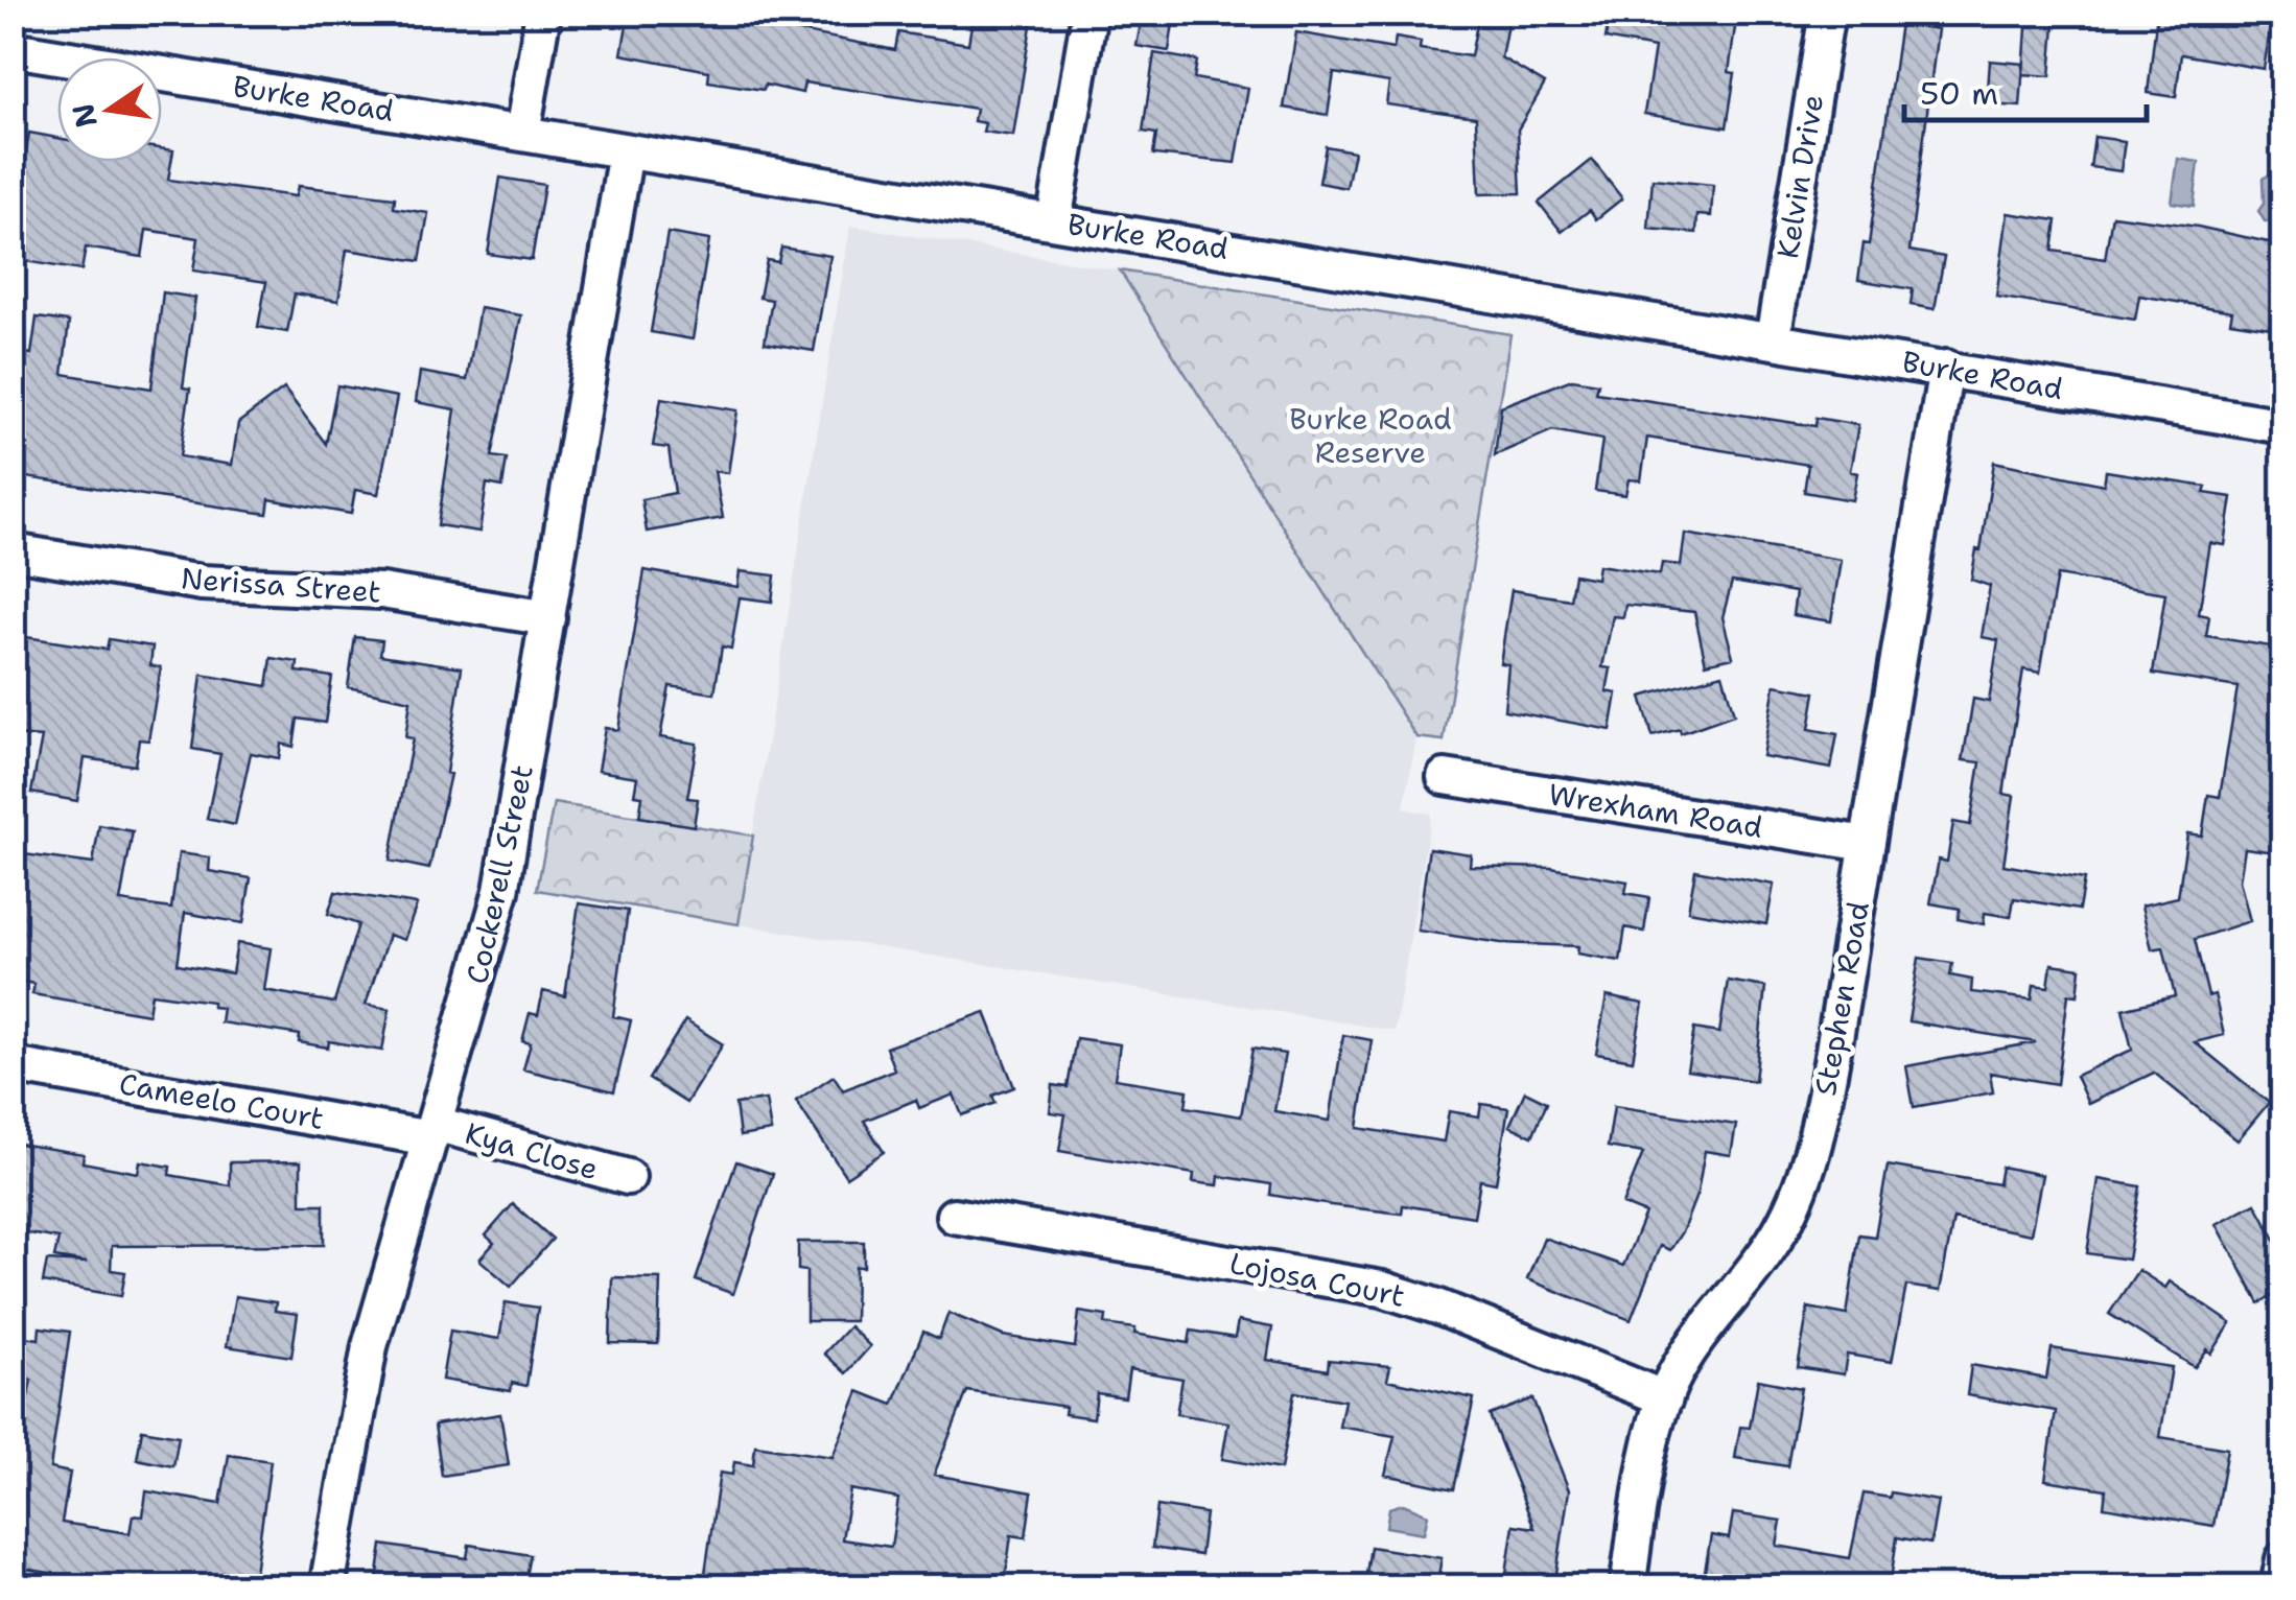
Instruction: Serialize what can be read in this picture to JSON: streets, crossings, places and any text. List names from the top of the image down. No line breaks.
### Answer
{"streets":{"street":["Burke Road","Kelvin Drive","Nerissa Street","Wrexham Road","Cockerell Street","Stephen Road","Cameelo Court","Kya Close","Lojosa Court"]},"crossings":[["Burke Road","Kelvin Drive"],["Burke Road","Cockerell Street"],["Burke Road","Stephen Road"],["Nerissa Street","Cockerell Street"],["Wrexham Road","Stephen Road"],["Cockerell Street","Cameelo Court"],["Cockerell Street","Kya Close"],["Stephen Road","Lojosa Court"],["Cameelo Court","Kya Close"]],"parks":["Burke Road Reserve"],"scale_bar":"50 m","north":"left"}
